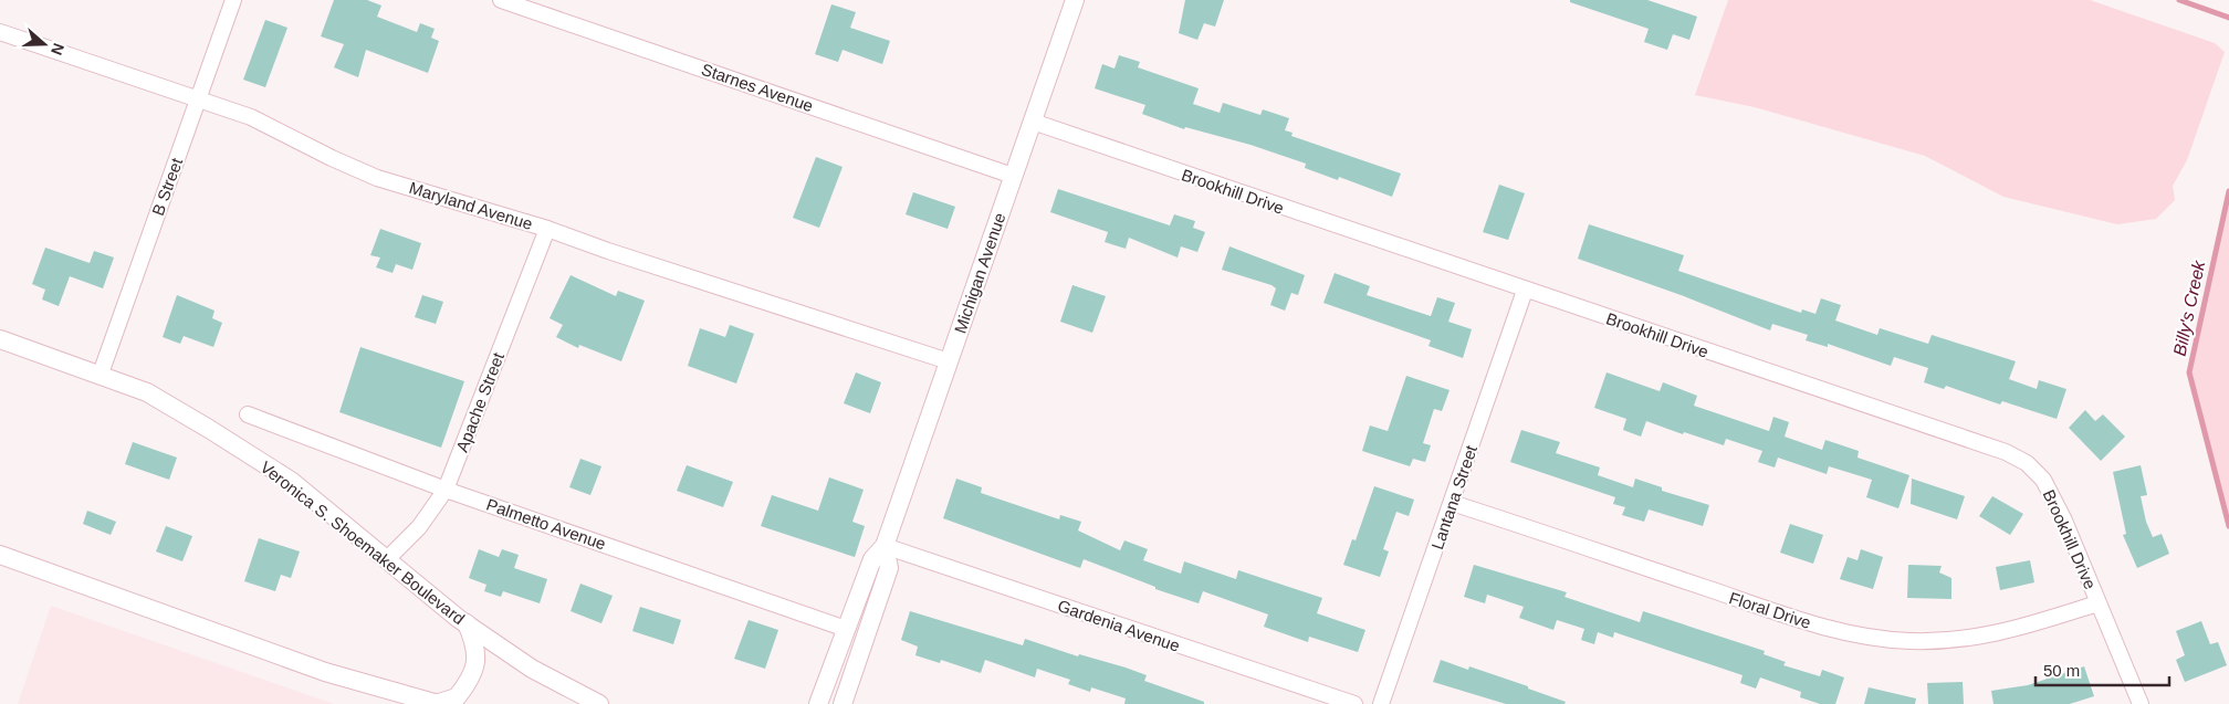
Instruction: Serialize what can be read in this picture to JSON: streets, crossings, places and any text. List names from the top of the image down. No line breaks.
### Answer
{"streets":{"street":["Starnes Avenue","B Street","Brookhill Drive","Maryland Avenue","Michigan Avenue","Apache Street","Lantana Street","Palmetto Avenue","Veronica S. Shoemaker Boulevard","Floral Drive","Gardenia Avenue"]},"crossings":[["Starnes Avenue","Michigan Avenue"],["B Street","Maryland Avenue"],["B Street","Veronica S. Shoemaker Boulevard"],["Brookhill Drive","Michigan Avenue"],["Brookhill Drive","Lantana Street"],["Brookhill Drive","Floral Drive"],["Maryland Avenue","Michigan Avenue"],["Maryland Avenue","Apache Street"],["Michigan Avenue","Palmetto Avenue"],["Michigan Avenue","Gardenia Avenue"],["Apache Street","Palmetto Avenue"],["Apache Street","Veronica S. Shoemaker Boulevard"],["Lantana Street","Floral Drive"]],"water":["Billy's Creek"],"scale_bar":"50 m","north":"right"}
